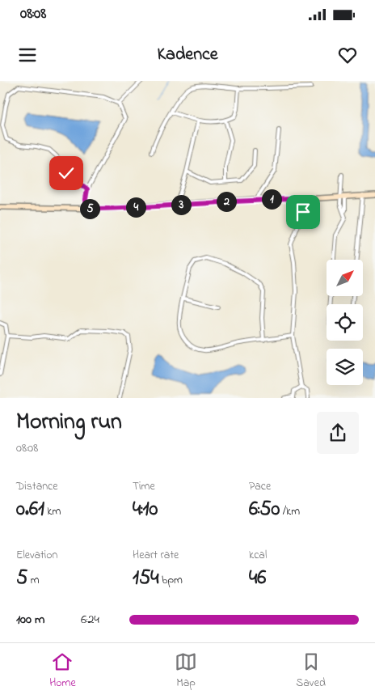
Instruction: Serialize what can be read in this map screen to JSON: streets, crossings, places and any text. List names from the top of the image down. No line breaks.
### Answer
{"north":"top right","page":{"status":"08:08","header":"Kadence","pins":["1","2","3","4","5"],"heading":["Morning run","08:08"],"stats":[["Distance","0.61 km"],["Time","4:10"],["Pace","6:50 /km"],["Elevation","5 m"],["Heart rate","154 bpm"],["kcal","46"]],"list":[{"name":"100 m","note":"6:24"}],"tabs":["Home","Map","Saved"]}}
